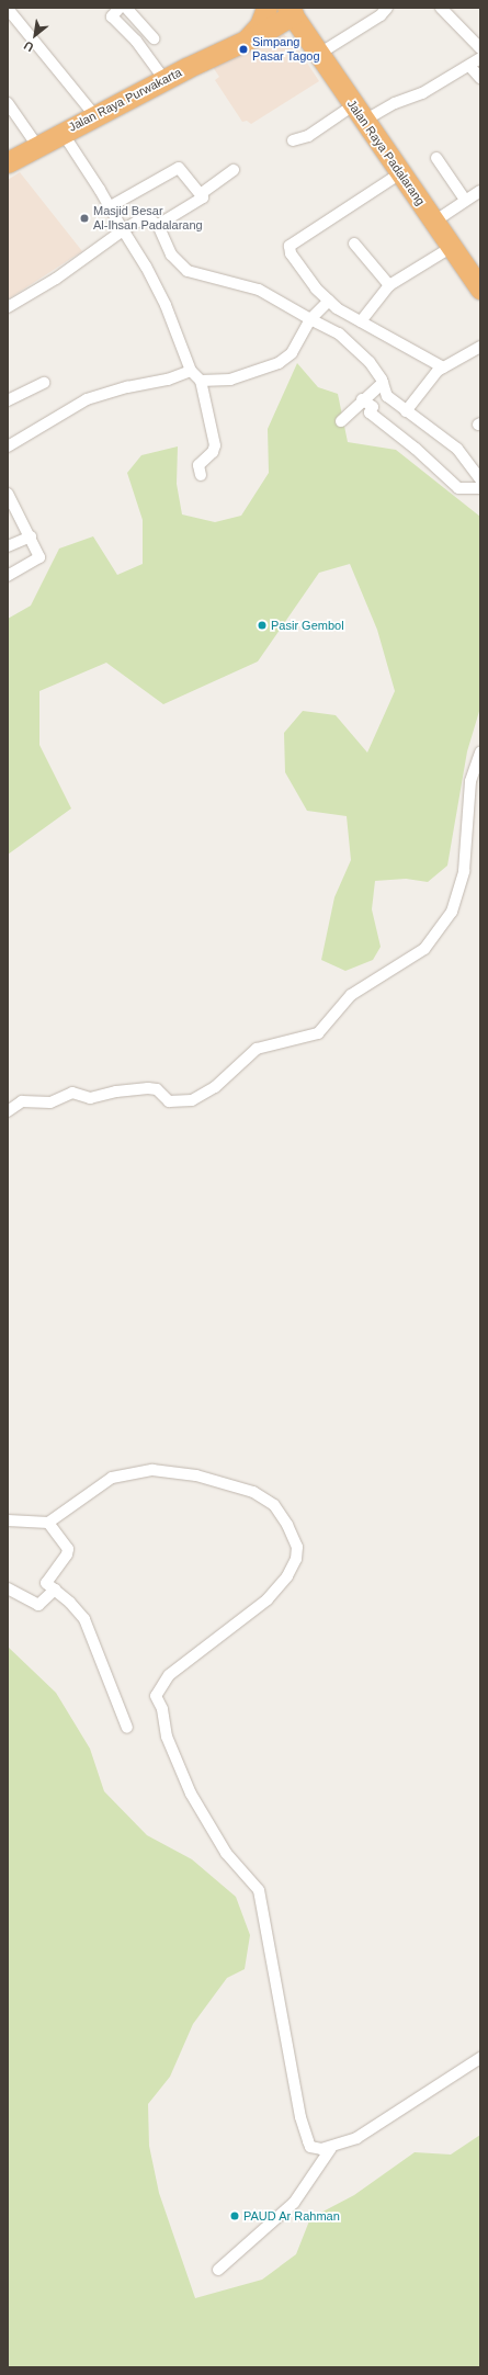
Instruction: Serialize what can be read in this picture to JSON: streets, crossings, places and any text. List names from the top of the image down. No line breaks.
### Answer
{"streets":{"highway":["Jalan Raya Purwakarta","Jalan Raya Padalarang"]},"crossings":[["Jalan Raya Purwakarta","Jalan Raya Padalarang"]],"places":["Simpang Pasar Tagog","Masjid Besar Al-Ihsan Padalarang","Pasir Gembol","PAUD Ar Rahman"],"north":"bottom left"}
